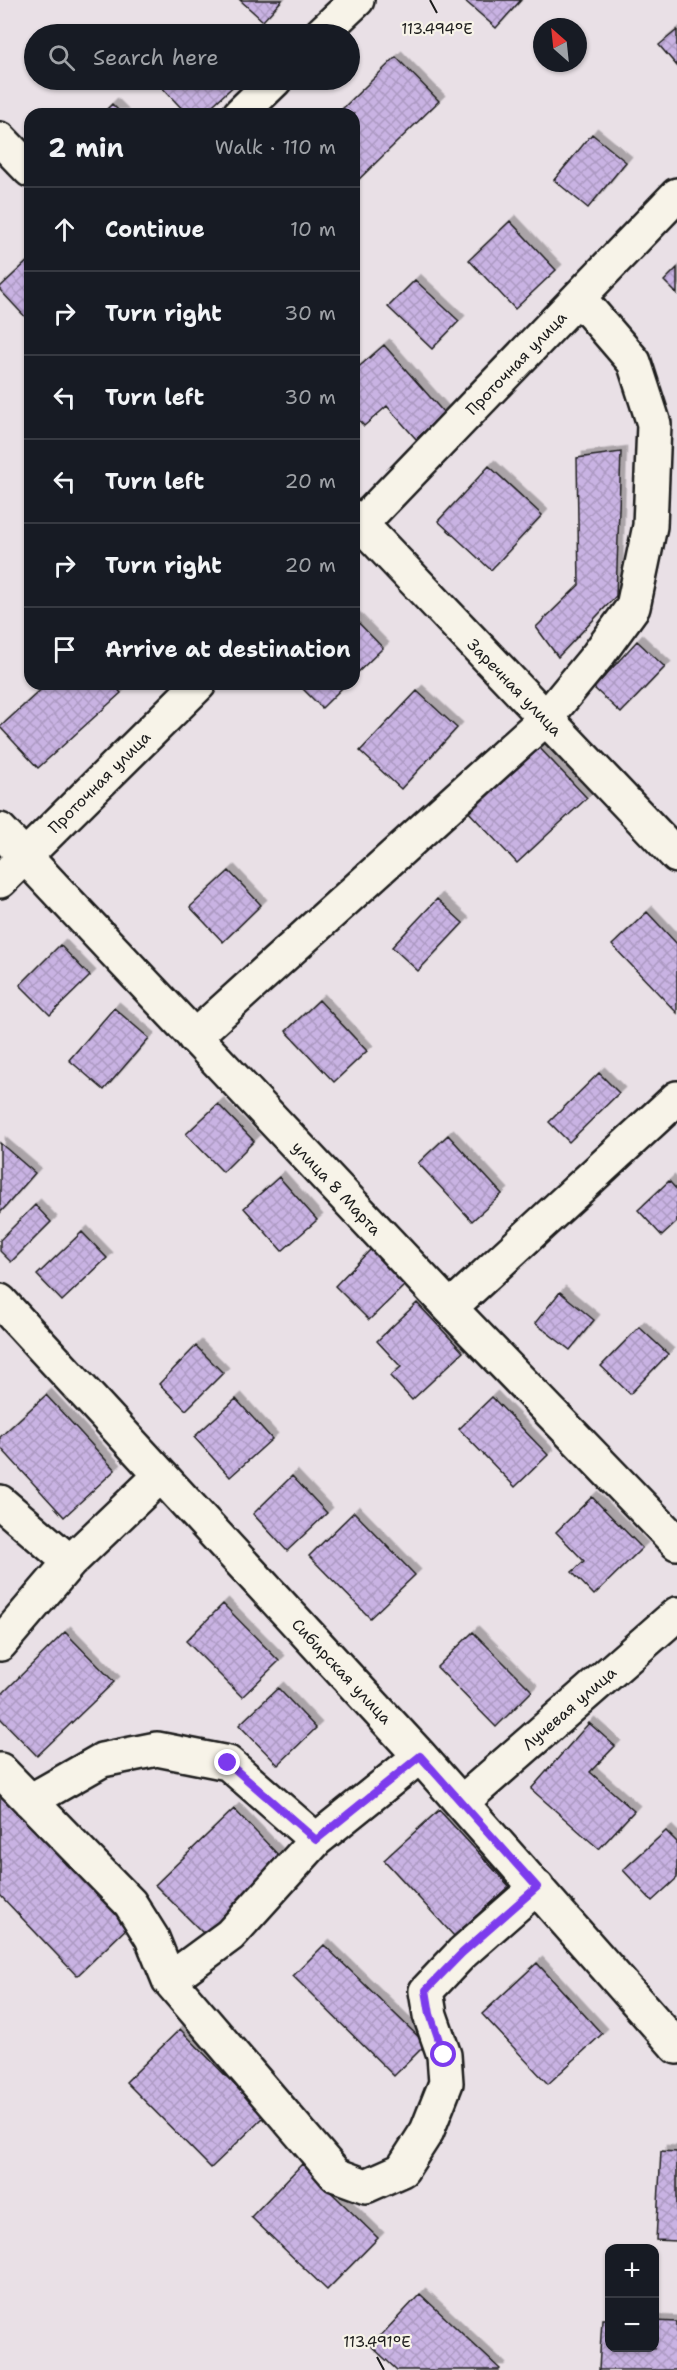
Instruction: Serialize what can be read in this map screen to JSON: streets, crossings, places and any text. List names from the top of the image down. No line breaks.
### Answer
{"streets":{"street":["Проточная улица","Заречная улица","улица 8 Марта","Сибирская улица","Лучевая улица"]},"crossings":[["Проточная улица","улица 8 Марта"],["Сибирская улица","Лучевая улица"]],"north":"top left","page":{"search":"Search here","heading":["2 min","Walk · 110 m"],"list":[["Continue","10 m"],["Turn right","30 m"],["Turn left","30 m"],["Turn left","20 m"],["Turn right","20 m"],"Arrive at destination"],"map_buttons":["+","−"]},"coordinates":["113.494°E","113.491°E"]}
